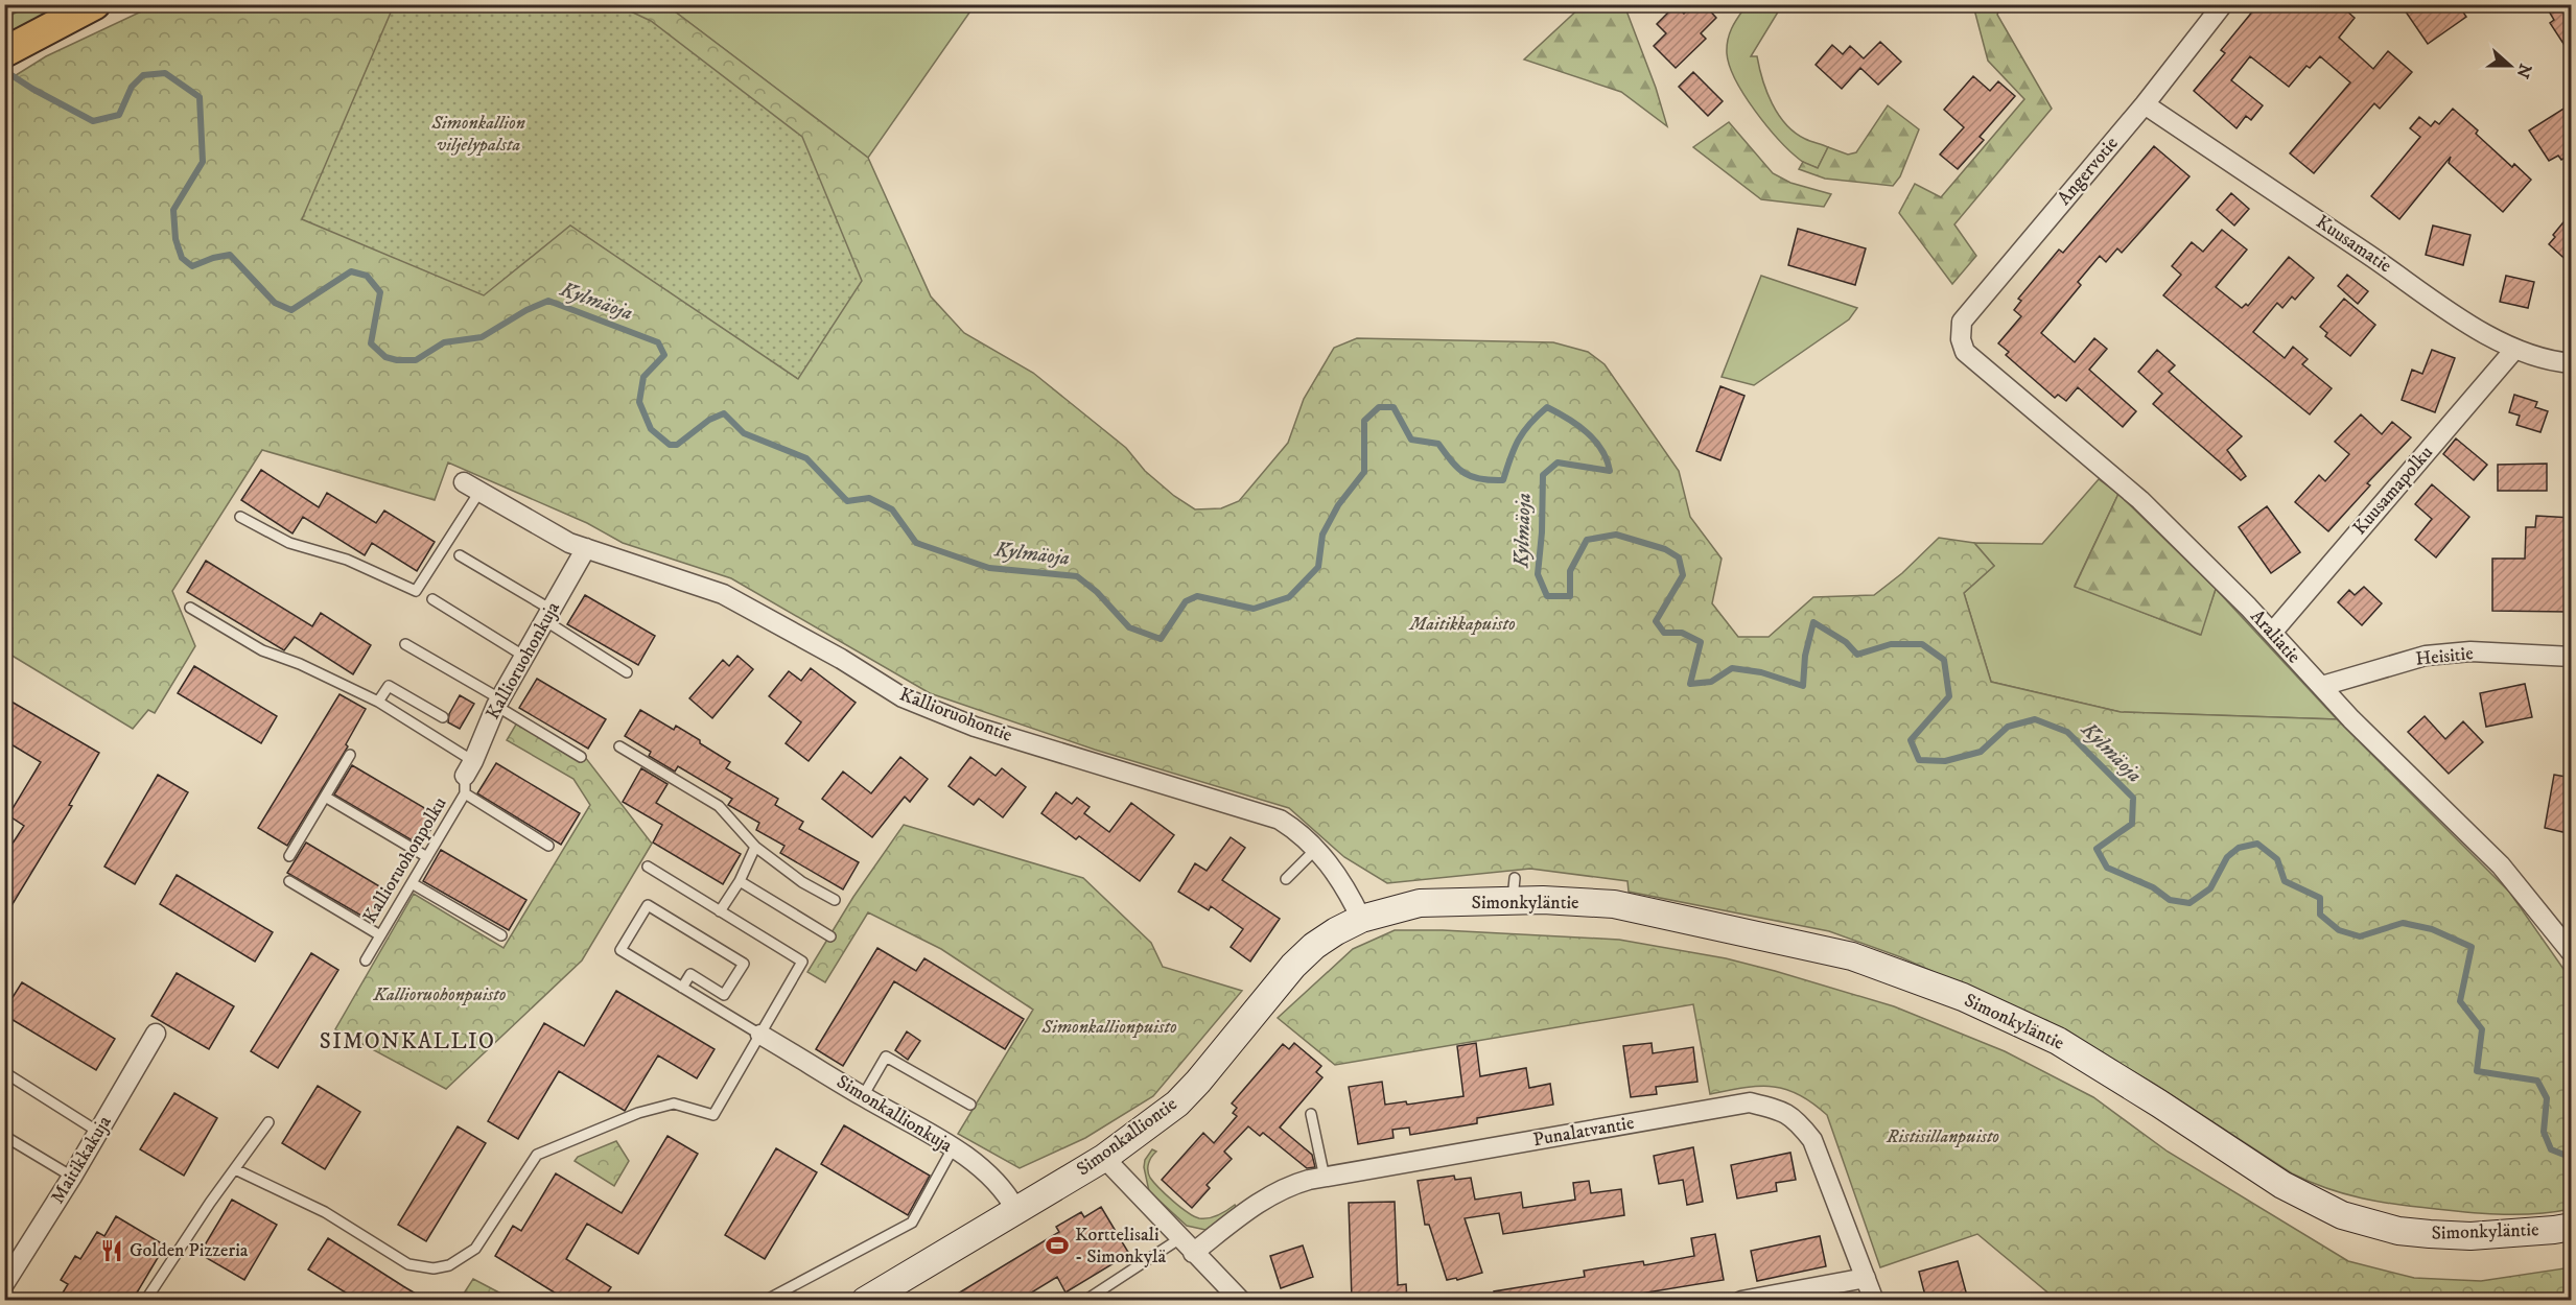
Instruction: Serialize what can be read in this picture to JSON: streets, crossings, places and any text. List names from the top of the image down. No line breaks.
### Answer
{"streets":{"main road":["Simonkyläntie","Simonkalliontie"],"street":["Angervotie","Kuusamatie","Kuusamapolku","Araliatie","Heisitie","Kallioruohonkuja","Kallioruohontie","Simonkallionkuja","Punalatvantie","Maitikkakuja"],"lane":["Kallioruohonpolku"]},"crossings":[["Angervotie","Kuusamatie"],["Angervotie","Araliatie"],["Kuusamatie","Kuusamapolku"],["Kuusamapolku","Araliatie"],["Araliatie","Heisitie"],["Kallioruohonkuja","Kallioruohontie"],["Kallioruohonkuja","Kallioruohonpolku"],["Kallioruohontie","Simonkalliontie"],["Simonkyläntie","Simonkalliontie"],["Simonkallionkuja","Simonkalliontie"]],"districts":["SIMONKALLIO"],"water":["Kylmäoja"],"parks":["Simonkallion viljelypalsta","Maitikkapuisto","Kallioruohonpuisto","Simonkallionpuisto","Ristisillanpuisto"],"places":{"sports":["Korttelisali - Simonkylä"],"restaurant":["Golden Pizzeria"]},"north":"right"}
